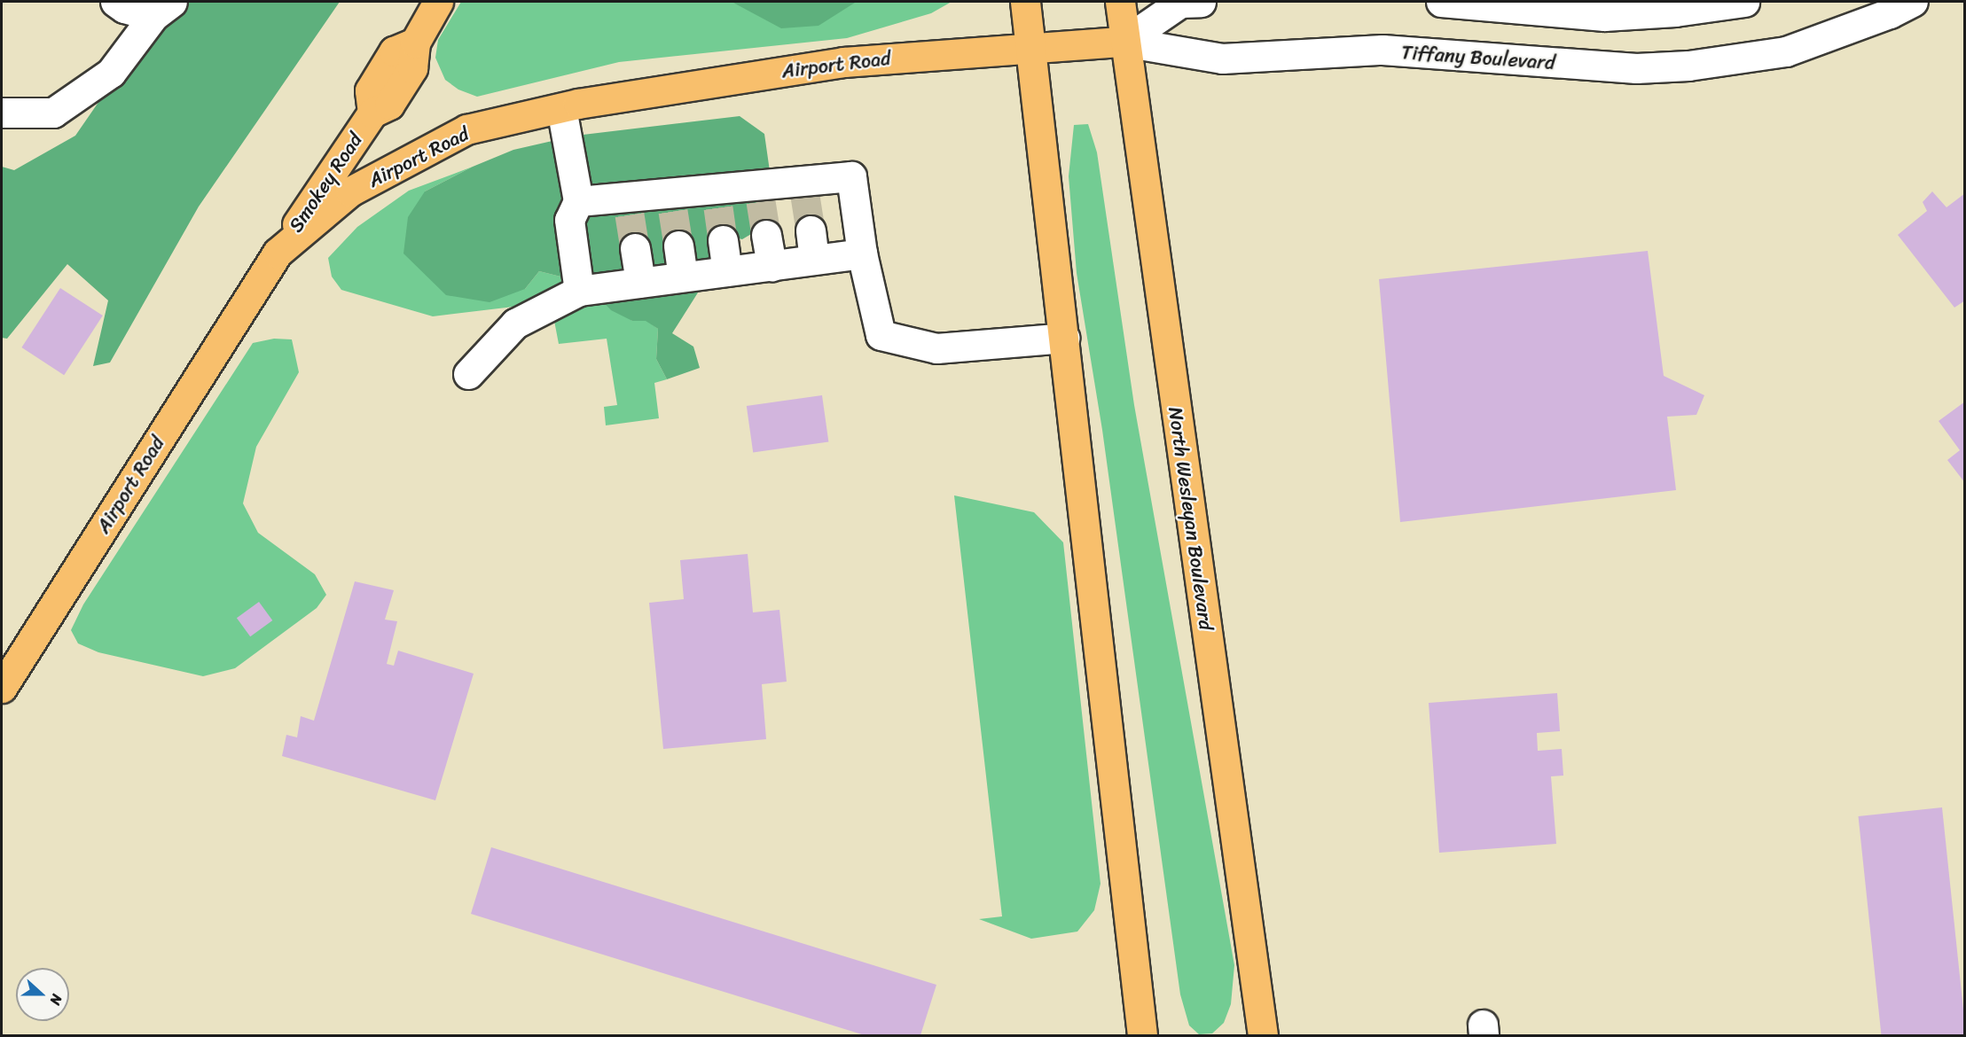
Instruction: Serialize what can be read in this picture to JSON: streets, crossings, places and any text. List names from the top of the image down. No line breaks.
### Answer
{"streets":{"main road":["Airport Road","Smokey Road","North Wesleyan Boulevard"],"street":["Tiffany Boulevard"]},"crossings":[["Tiffany Boulevard","Airport Road"],["Tiffany Boulevard","North Wesleyan Boulevard"],["Airport Road","Smokey Road"],["Airport Road","North Wesleyan Boulevard"]],"north":"right"}
